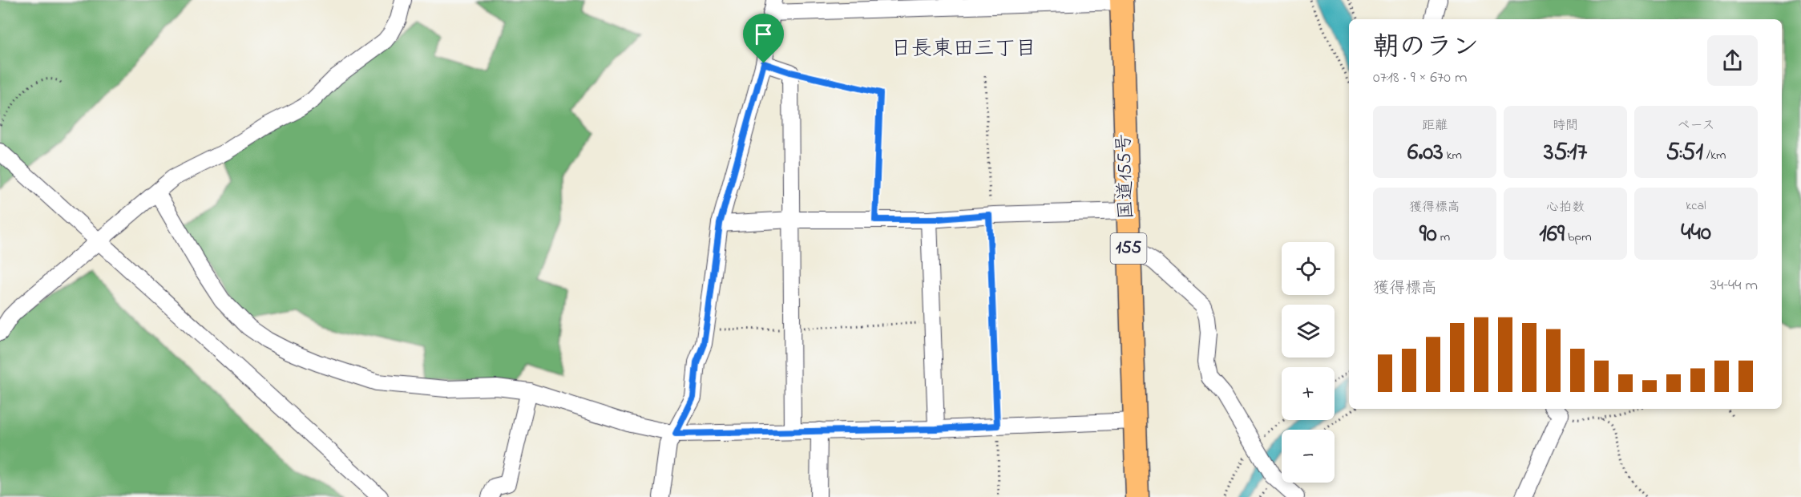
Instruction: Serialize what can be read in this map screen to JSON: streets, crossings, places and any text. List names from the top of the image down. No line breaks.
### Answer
{"streets":{"highway":["国道155号","155"]},"districts":["日長東田三丁目"],"page":{"heading":["朝のラン","07:18 · 9 × 670 m"],"stats":[["距離","6.03 km"],["時間","35:17"],["ペース","5:51 /km"],["獲得標高","90 m"],["心拍数","169 bpm"],["kcal","440"]],"map_buttons":["+","−"],"chart":["獲得標高","34–44 m"]}}
